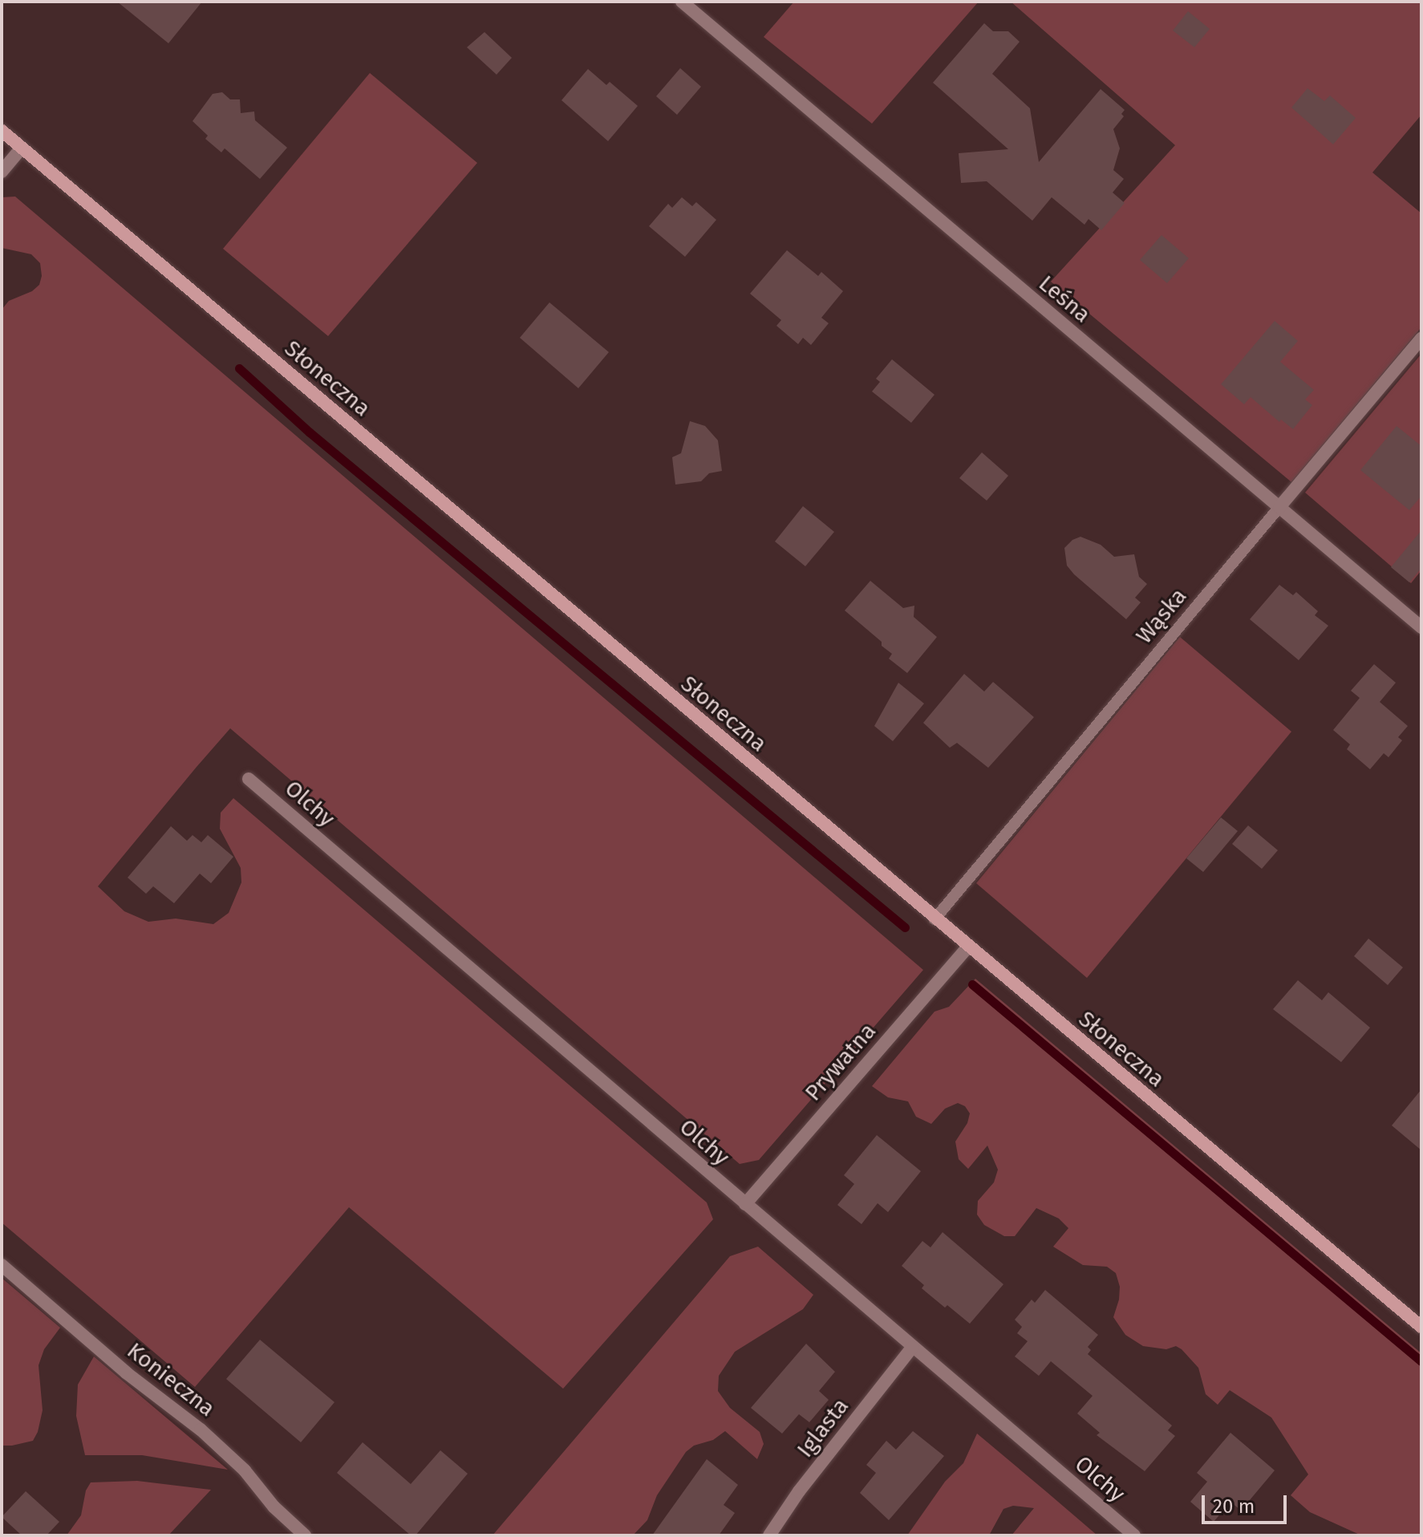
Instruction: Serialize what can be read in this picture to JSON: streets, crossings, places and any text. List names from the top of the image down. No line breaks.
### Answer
{"streets":{"main road":["Słoneczna"],"street":["Leśna","Wąska","Olchy","Prywatna","Konieczna","Iglasta"]},"crossings":[["Leśna","Wąska"],["Słoneczna","Wąska"],["Słoneczna","Prywatna"],["Olchy","Prywatna"],["Olchy","Iglasta"]],"scale_bar":"20 m"}
